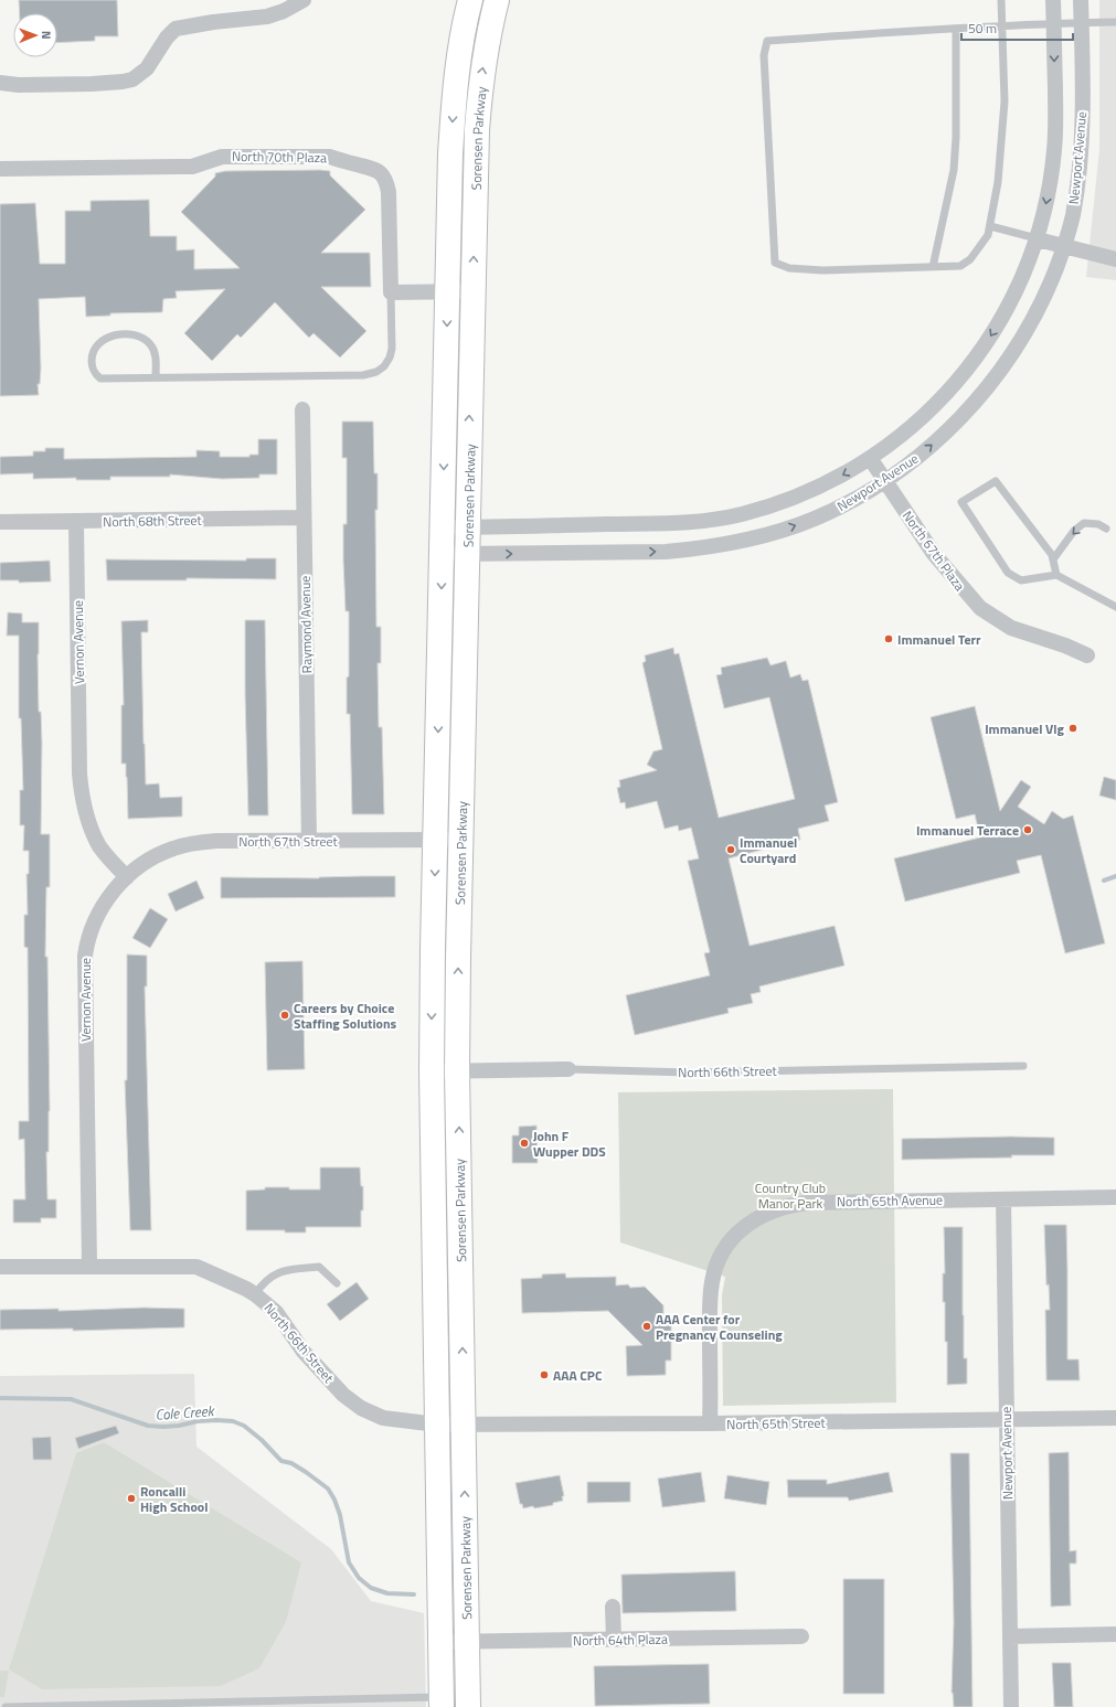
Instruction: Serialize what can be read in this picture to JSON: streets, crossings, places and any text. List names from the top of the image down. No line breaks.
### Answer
{"streets":{"main road":["Sorensen Parkway"],"street":["North 70th Plaza","Newport Avenue","North 68th Street","North 67th Plaza","Raymond Avenue","Vernon Avenue","North 67th Street","North 66th Street","North 65th Avenue","North 65th Street","North 64th Plaza"]},"crossings":[["Sorensen Parkway","Newport Avenue"],["Sorensen Parkway","North 67th Street"],["Sorensen Parkway","North 66th Street"],["Sorensen Parkway","North 65th Street"],["Sorensen Parkway","North 64th Plaza"],["Newport Avenue","North 67th Plaza"],["Newport Avenue","North 65th Avenue"],["Newport Avenue","North 65th Street"],["North 68th Street","Raymond Avenue"],["North 68th Street","Vernon Avenue"],["Raymond Avenue","North 67th Street"],["Vernon Avenue","North 67th Street"],["Vernon Avenue","North 66th Street"],["North 66th Street","North 65th Street"],["North 65th Avenue","North 65th Street"]],"water":["Cole Creek"],"parks":["Country Club Manor Park"],"places":["Immanuel Terr","Immanuel Vlg","Immanuel Terrace","Immanuel Courtyard","Careers by Choice Staffing Solutions","John F Wupper DDS","AAA Center for Pregnancy Counseling","AAA CPC","Roncalli High School"],"scale_bar":"50 m","north":"right"}
